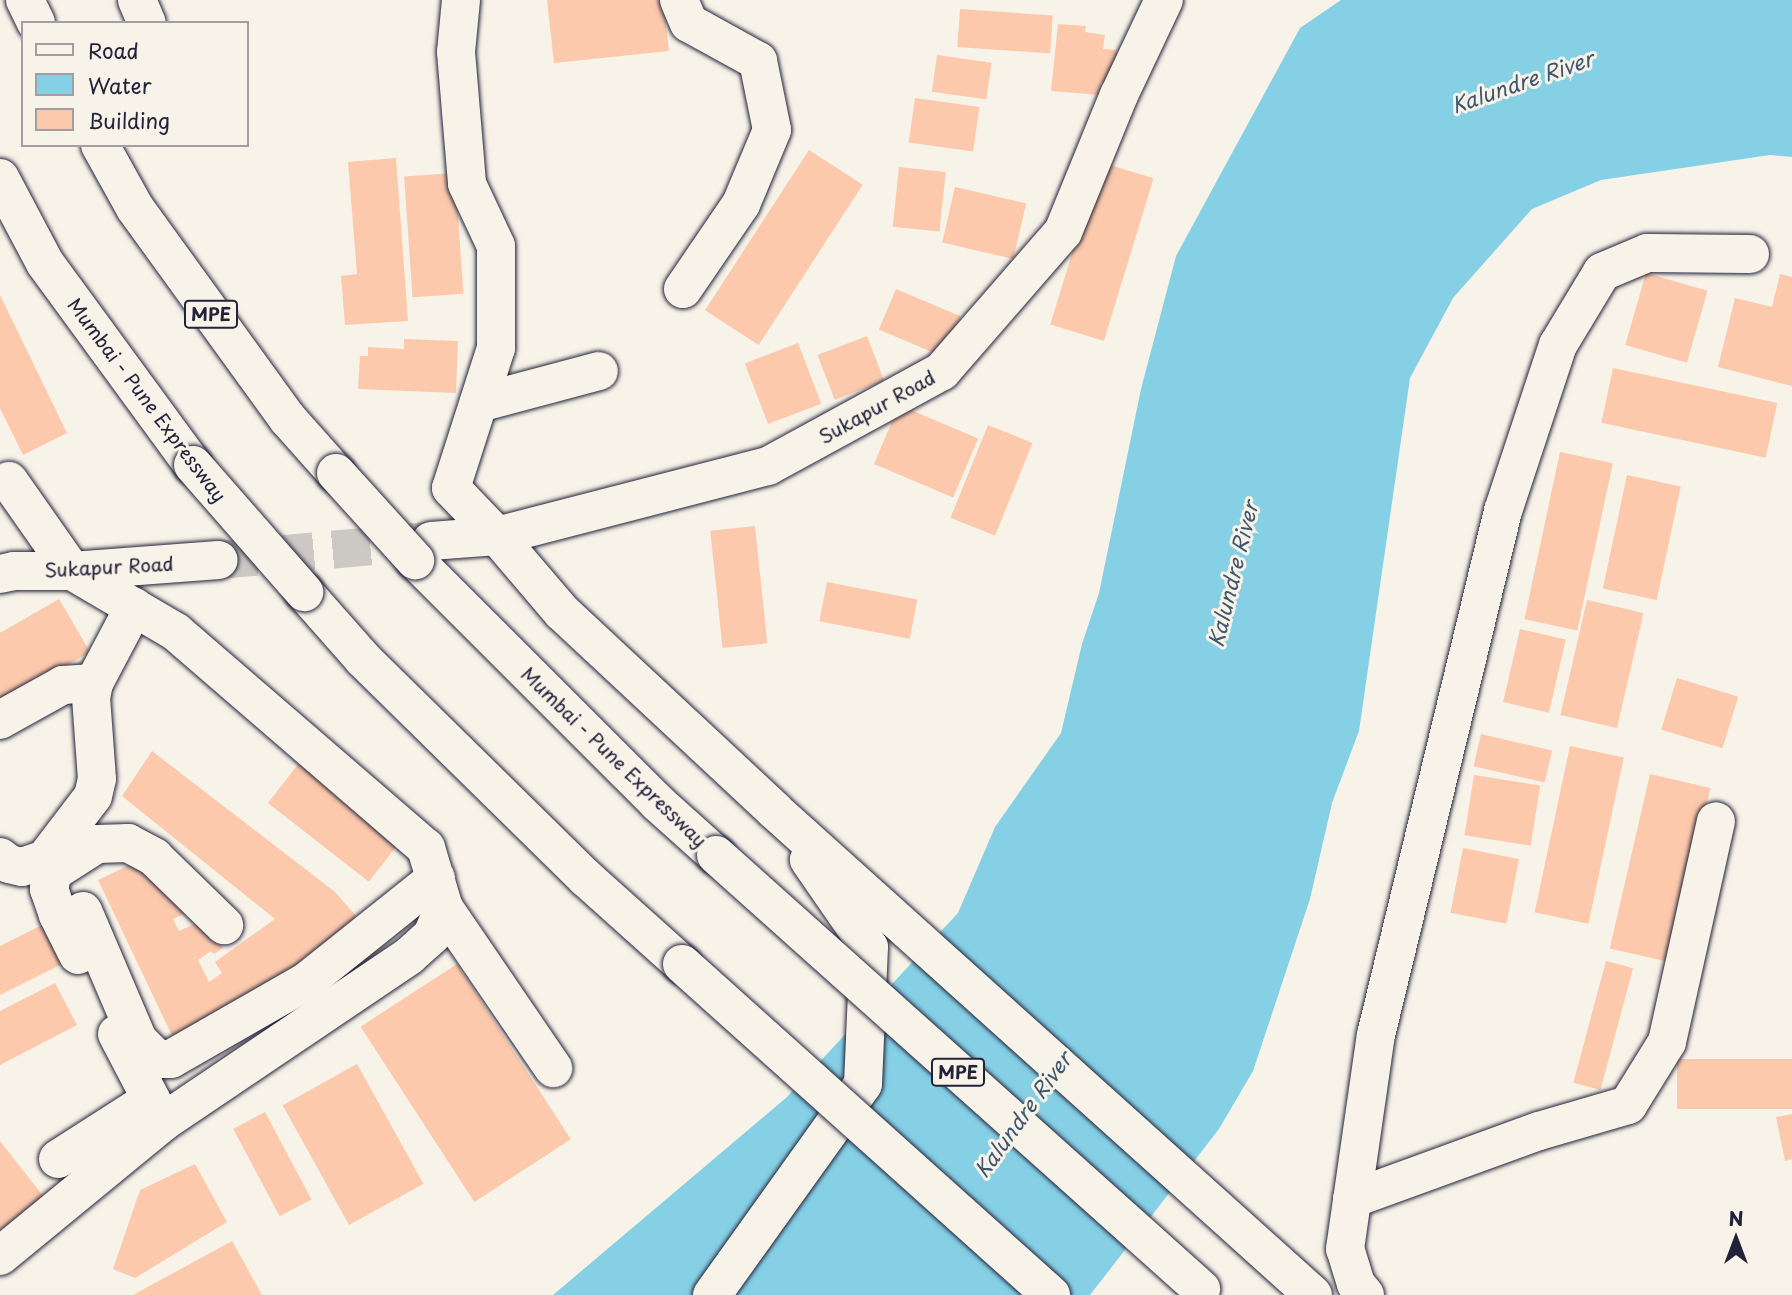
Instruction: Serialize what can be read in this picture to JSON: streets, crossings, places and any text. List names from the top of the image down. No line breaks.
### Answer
{"streets":{"main road":["MPE","Mumbai - Pune Expressway","Sukapur Road"]},"crossings":[["Mumbai - Pune Expressway","Sukapur Road"]],"water":["Kalundre River"],"legend":["Road","Water","Building"],"north":"top"}
